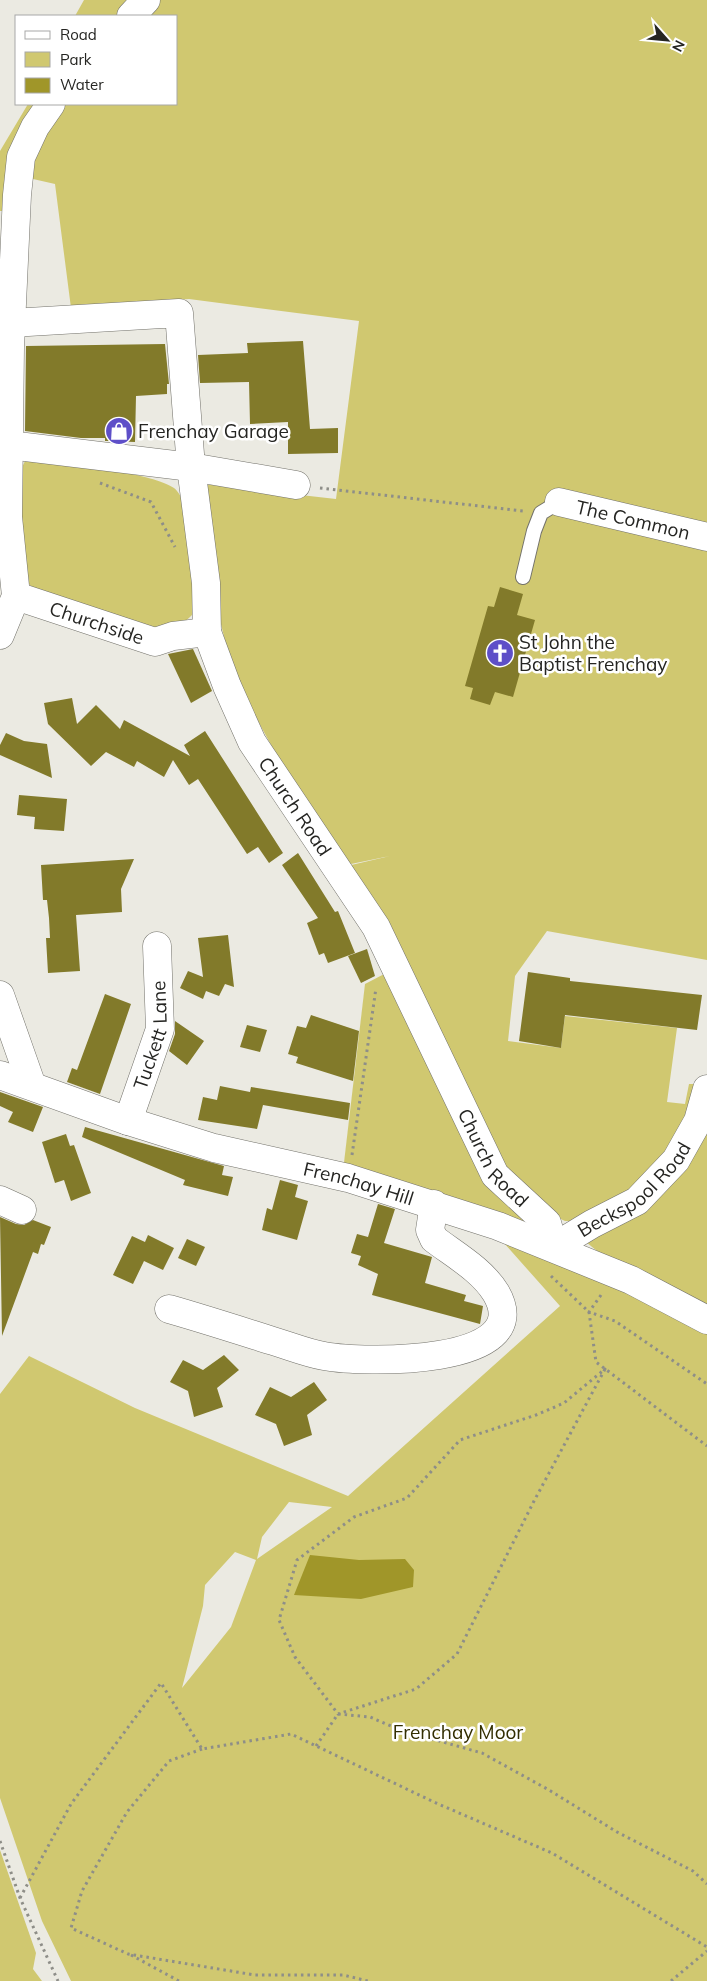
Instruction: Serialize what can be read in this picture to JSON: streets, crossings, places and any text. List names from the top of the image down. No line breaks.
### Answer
{"streets":{"street":["The Common","Churchside","Church Road","Tuckett Lane","Frenchay Hill","Beckspool Road"]},"crossings":[["Churchside","Church Road"],["Church Road","Frenchay Hill"],["Church Road","Beckspool Road"],["Tuckett Lane","Frenchay Hill"],["Frenchay Hill","Beckspool Road"]],"parks":["Frenchay Moor"],"places":{"shop":["Frenchay Garage"],"church":["St John the Baptist Frenchay"]},"legend":["Road","Park","Water"],"north":"bottom right"}
